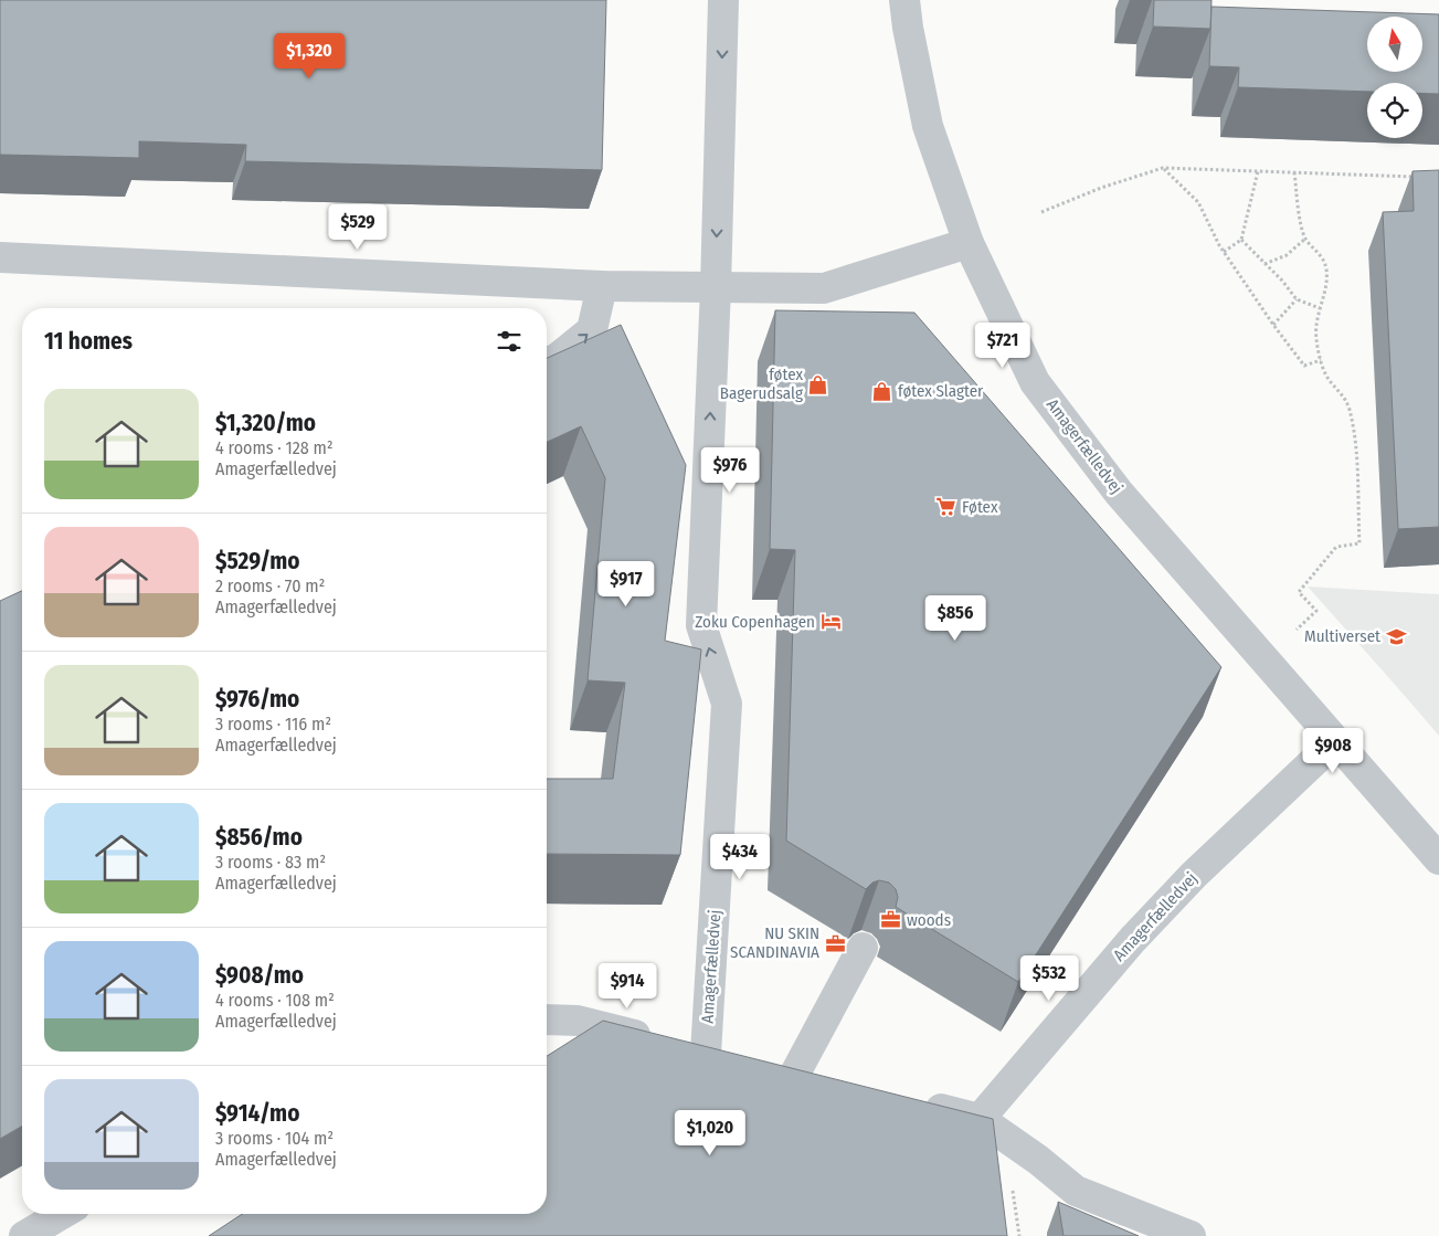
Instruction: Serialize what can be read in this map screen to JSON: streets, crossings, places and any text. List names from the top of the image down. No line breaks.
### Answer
{"streets":{"street":["Amagerfælledvej"]},"places":{"shop":["føtex Bagerudsalg","føtex Slagter"],"supermarket":["Føtex"],"hotel":["Zoku Copenhagen"],"school or university":["Multiverset"],"office":["woods","NU SKIN SCANDINAVIA"]},"north":"top","page":{"price":["$1,320","$529","$721","$976","$917","$856","$908","$434","$532","$914","$1,020"],"heading":"11 homes","list":[{"name":"$1,320/mo","note":"4 rooms · 128 m² · Amagerfælledvej"},{"name":"$529/mo","note":"2 rooms · 70 m² · Amagerfælledvej"},{"name":"$976/mo","note":"3 rooms · 116 m² · Amagerfælledvej"},{"name":"$856/mo","note":"3 rooms · 83 m² · Amagerfælledvej"},{"name":"$908/mo","note":"4 rooms · 108 m² · Amagerfælledvej"},{"name":"$914/mo","note":"3 rooms · 104 m² · Amagerfælledvej"}]}}
